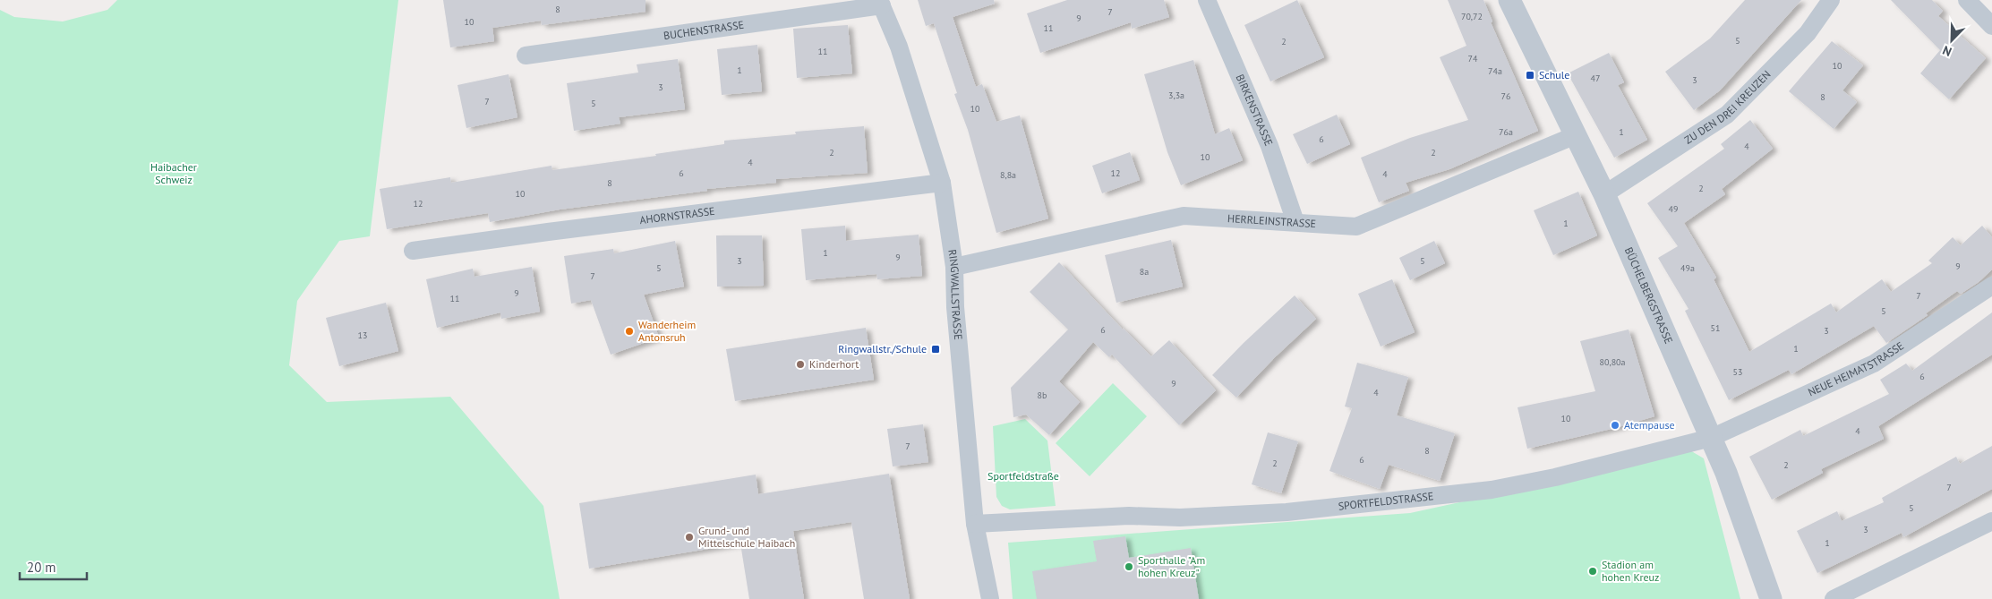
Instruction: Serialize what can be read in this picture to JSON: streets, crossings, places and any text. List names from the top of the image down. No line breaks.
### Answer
{"streets":{"street":["BUCHENSTRASSE","ZU DEN DREI KREUZEN","BIRKENSTRASSE","AHORNSTRASSE","HERRLEINSTRASSE","RINGWALLSTRASSE","BÜCHELBERGSTRASSE","NEUE HEIMATSTRASSE","SPORTFELDSTRASSE"]},"crossings":[["BUCHENSTRASSE","RINGWALLSTRASSE"],["ZU DEN DREI KREUZEN","BÜCHELBERGSTRASSE"],["BIRKENSTRASSE","HERRLEINSTRASSE"],["AHORNSTRASSE","RINGWALLSTRASSE"],["HERRLEINSTRASSE","RINGWALLSTRASSE"],["HERRLEINSTRASSE","BÜCHELBERGSTRASSE"],["RINGWALLSTRASSE","SPORTFELDSTRASSE"],["BÜCHELBERGSTRASSE","NEUE HEIMATSTRASSE"],["BÜCHELBERGSTRASSE","SPORTFELDSTRASSE"],["NEUE HEIMATSTRASSE","SPORTFELDSTRASSE"]],"parks":["Haibacher Schweiz","Sportfeldstraße"],"places":{"transit":["Schule","Ringwallstr./Schule"],"other":["Wanderheim Antonsruh","Kinderhort","Atempause","Grund- und Mittelschule Haibach","Sporthalle \"Am hohen Kreuz\"","Stadion am hohen Kreuz"]},"house_numbers":["8","7","70,72","9","10","11","5","2","11","74","10","1","74a","47","3","3","3,3a","76","8","7","5","10","76a","1","6","4","2","2","10","4","6","12","4","8,8a","8","2","10","12","49","1","1","9","3","5","9","5","49a","8a","7","9","7","11","5","51","6","3","13","1","80,80a","53","6","9","4","8b","10","4","7","8","6","2","2","7","5","3","1"],"scale_bar":"20 m","north":"bottom left"}
